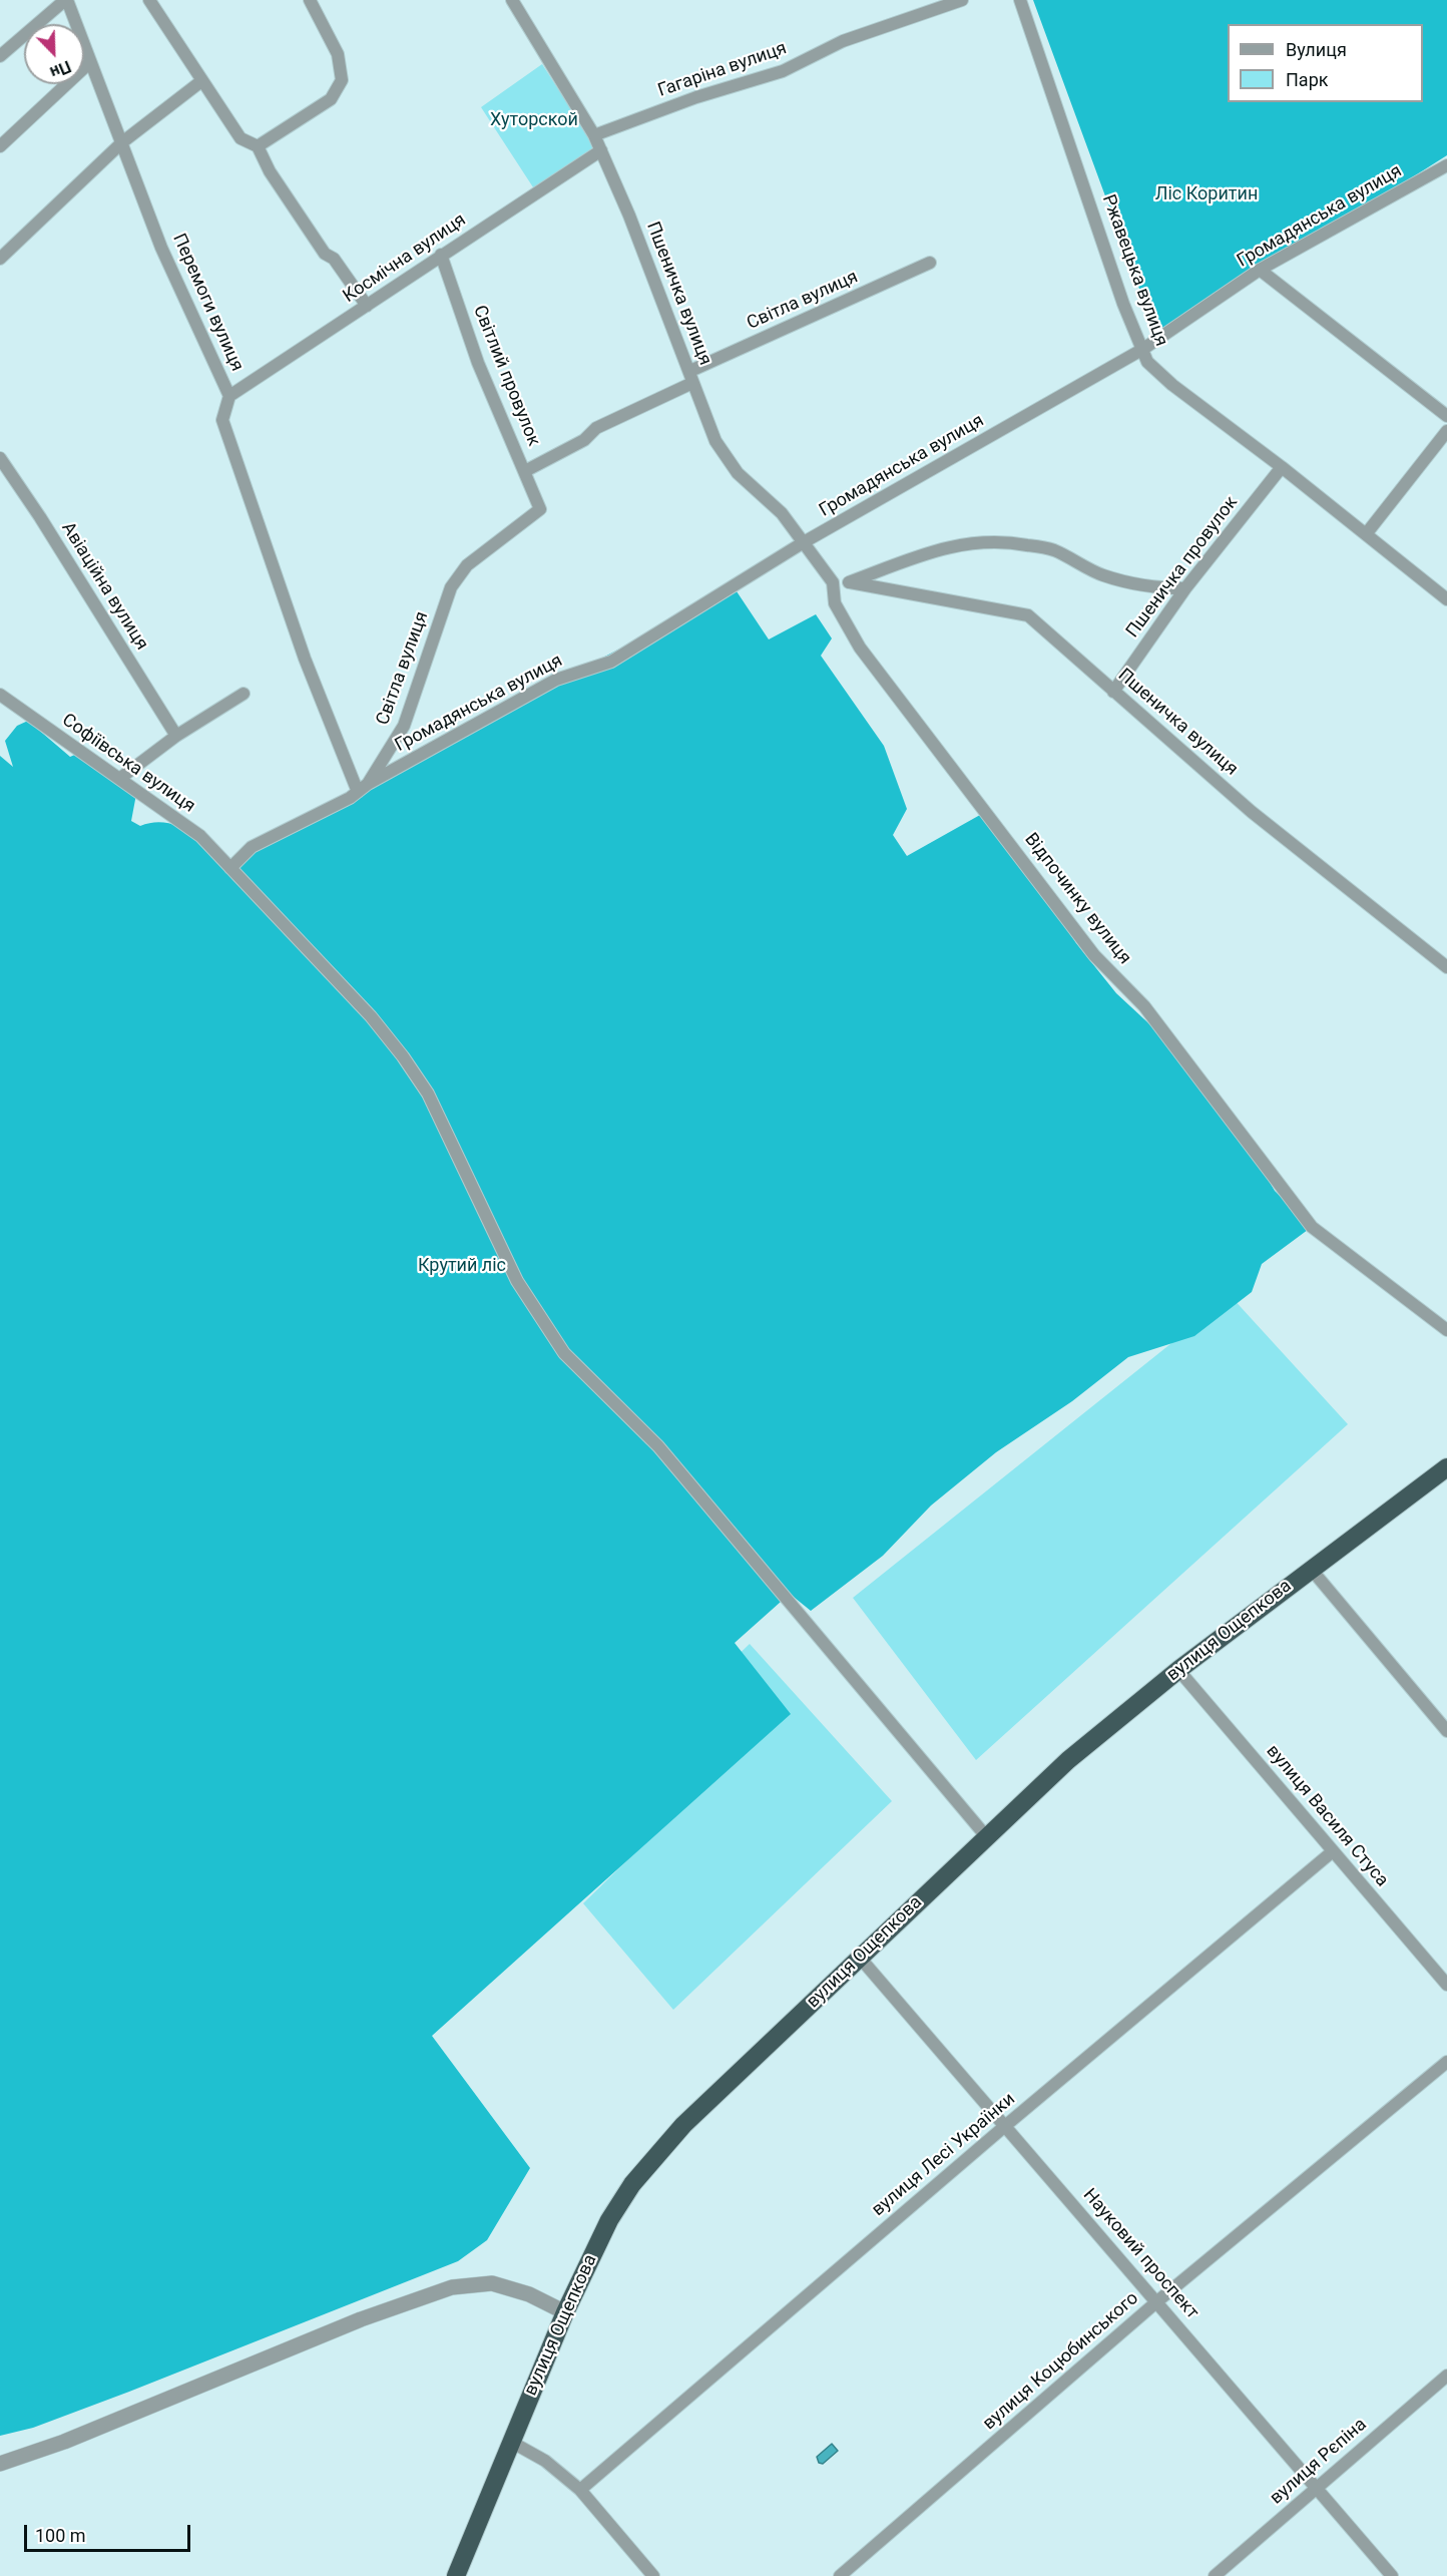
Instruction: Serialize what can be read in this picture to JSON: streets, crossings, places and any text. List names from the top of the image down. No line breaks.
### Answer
{"streets":{"highway":["вулиця Ощепкова"],"street":["Гагаріна вулиця","Громадянська вулиця","Космічна вулиця","Ржавецька вулиця","Пшеничка вулиця","Світла вулиця","Перемоги вулиця","Світлий провулок","Пшеничка провулок","Авіаційна вулиця","Софіївська вулиця","Відпочинку вулиця","вулиця Василя Стуса","вулиця Лесі Українки","Науковий проспект","вулиця Коцюбинського","вулиця Рєпіна"]},"crossings":[["Гагаріна вулиця","Пшеничка вулиця"],["Громадянська вулиця","Ржавецька вулиця"],["Громадянська вулиця","Пшеничка вулиця"],["Громадянська вулиця","Світла вулиця"],["Громадянська вулиця","Перемоги вулиця"],["Космічна вулиця","Пшеничка вулиця"],["Космічна вулиця","Перемоги вулиця"],["Космічна вулиця","Світлий провулок"],["Ржавецька вулиця","Пшеничка провулок"],["Пшеничка вулиця","Світла вулиця"],["Пшеничка вулиця","Пшеничка провулок"],["Пшеничка вулиця","Відпочинку вулиця"],["Світла вулиця","Перемоги вулиця"],["Світла вулиця","Світлий провулок"],["Софіївська вулиця","вулиця Ощепкова"],["вулиця Ощепкова","вулиця Василя Стуса"],["вулиця Ощепкова","Науковий проспект"],["вулиця Василя Стуса","вулиця Лесі Українки"],["вулиця Лесі Українки","Науковий проспект"],["Науковий проспект","вулиця Коцюбинського"],["Науковий проспект","вулиця Рєпіна"]],"parks":["Хуторской","Ліс Коритин","Крутий ліс"],"legend":["Вулиця","Парк"],"scale_bar":"100 m","north":"bottom right"}
